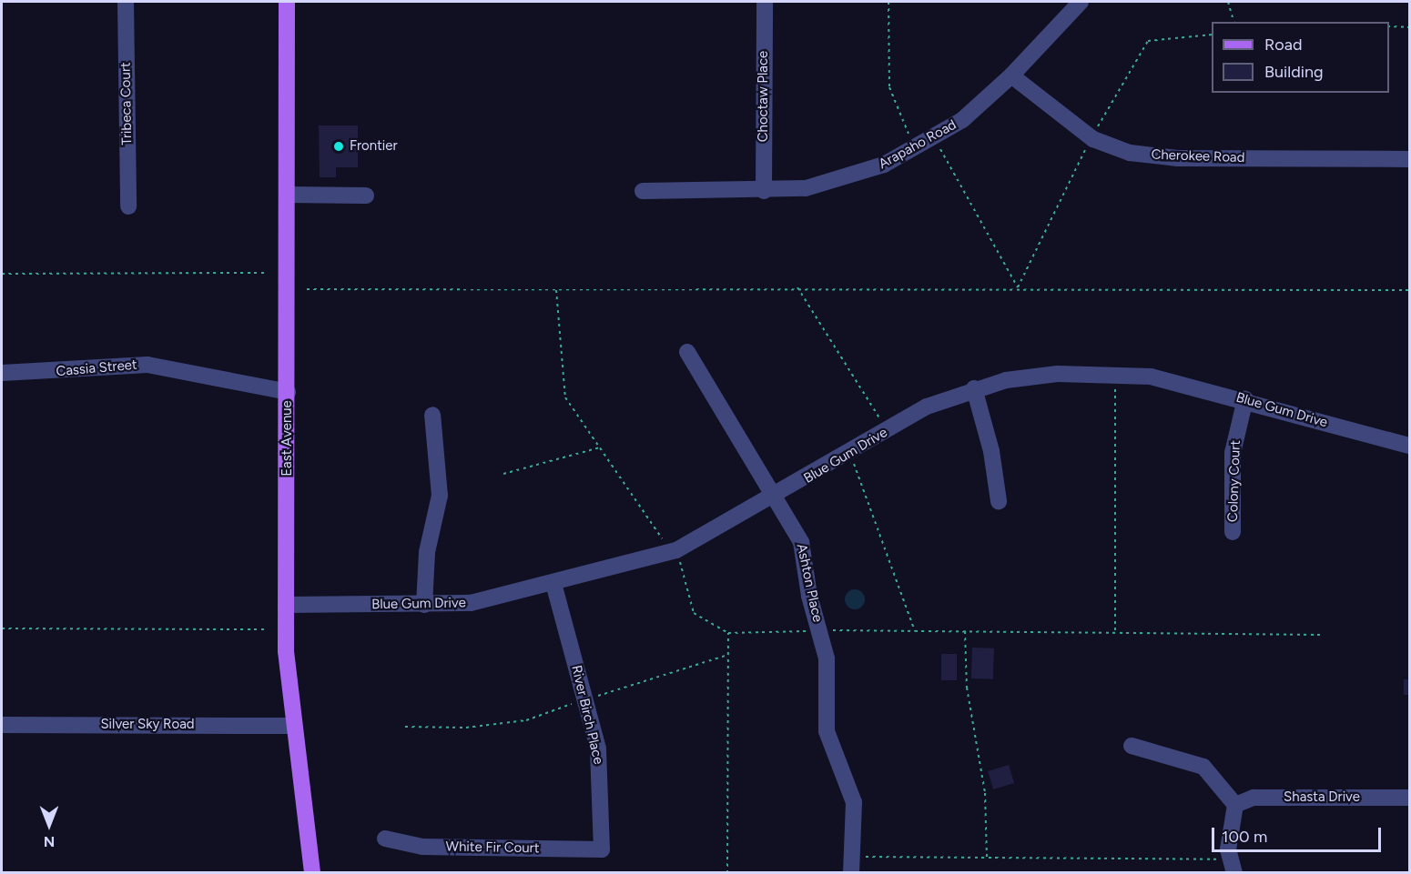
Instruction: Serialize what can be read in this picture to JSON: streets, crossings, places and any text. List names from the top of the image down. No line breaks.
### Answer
{"streets":{"main road":["East Avenue"],"street":["Choctaw Place","Tribeca Court","Arapaho Road","Cherokee Road","Cassia Street","Blue Gum Drive","Colony Court","Ashton Place","River Birch Place","Silver Sky Road","Shasta Drive","White Fir Court"]},"crossings":[["Choctaw Place","Arapaho Road"],["Arapaho Road","Cherokee Road"],["Cassia Street","East Avenue"],["Blue Gum Drive","East Avenue"],["Blue Gum Drive","Colony Court"],["Blue Gum Drive","Ashton Place"],["Blue Gum Drive","River Birch Place"],["East Avenue","Silver Sky Road"],["River Birch Place","White Fir Court"]],"places":["Frontier"],"legend":["Road","Building"],"scale_bar":"100 m","north":"bottom"}
